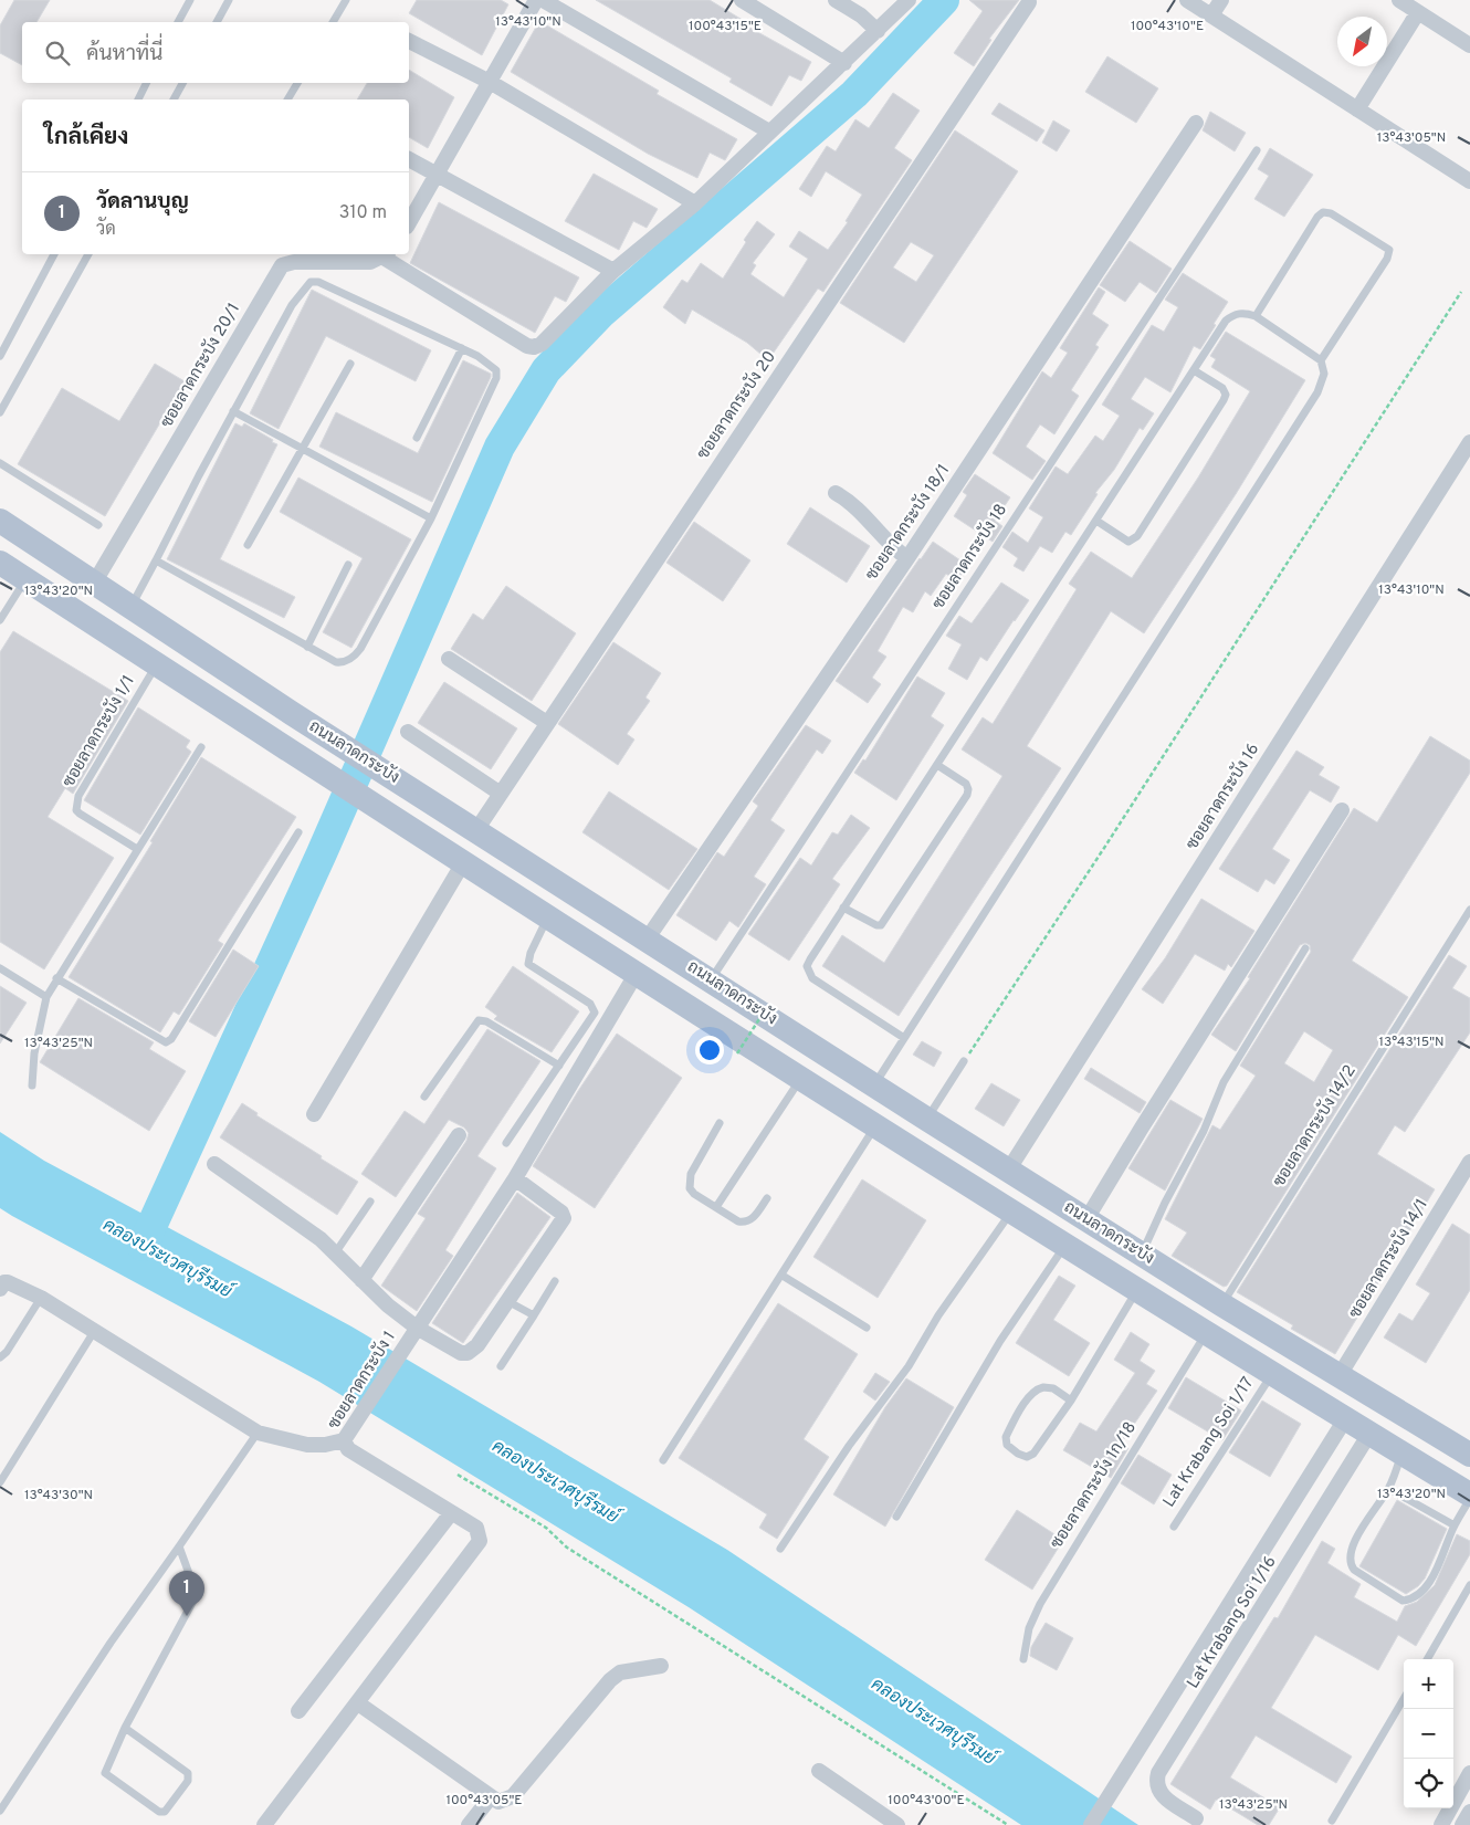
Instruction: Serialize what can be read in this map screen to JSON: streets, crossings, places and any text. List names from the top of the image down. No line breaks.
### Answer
{"streets":{"main road":["ถนนลาดกระบัง"],"street":["ซอยลาดกระบัง 20/1","ซอยลาดกระบัง 20","ซอยลาดกระบัง 18/1","ซอยลาดกระบัง 16","ซอยลาดกระบัง 14/1","ซอยลาดกระบัง 1","Lat Krabang Soi 1/16"],"lane":["ซอยลาดกระบัง 18","ซอยลาดกระบัง 1/1","ซอยลาดกระบัง 14/2","Lat Krabang Soi 1/17","ซอยลาดกระบัง 1ก/18"]},"crossings":[["ซอยลาดกระบัง 20/1","ถนนลาดกระบัง"],["ซอยลาดกระบัง 20","ถนนลาดกระบัง"],["ซอยลาดกระบัง 18/1","ถนนลาดกระบัง"],["ซอยลาดกระบัง 18","ถนนลาดกระบัง"],["ซอยลาดกระบัง 1/1","ถนนลาดกระบัง"],["ถนนลาดกระบัง","ซอยลาดกระบัง 16"],["ถนนลาดกระบัง","ซอยลาดกระบัง 14/2"],["ถนนลาดกระบัง","ซอยลาดกระบัง 14/1"],["ถนนลาดกระบัง","ซอยลาดกระบัง 1"],["ถนนลาดกระบัง","Lat Krabang Soi 1/17"],["ถนนลาดกระบัง","ซอยลาดกระบัง 1ก/18"],["ถนนลาดกระบัง","Lat Krabang Soi 1/16"]],"water":["คลองประเวศบุรีรมย์"],"north":"bottom left","page":{"search":"ค้นหาที่นี่","heading":"ใกล้เคียง","list":[{"mark":"1","name":"วัดลานบุญ","note":"วัด","value":"310 m"}],"pins":"1","map_buttons":["+","−"]},"coordinates":["13°43'10\"N","100°43'15\"E","100°43'10\"E","13°43'05\"N","13°43'20\"N","13°43'15\"N","13°43'25\"N","13°43'30\"N","100°43'05\"E","100°43'00\"E"]}
